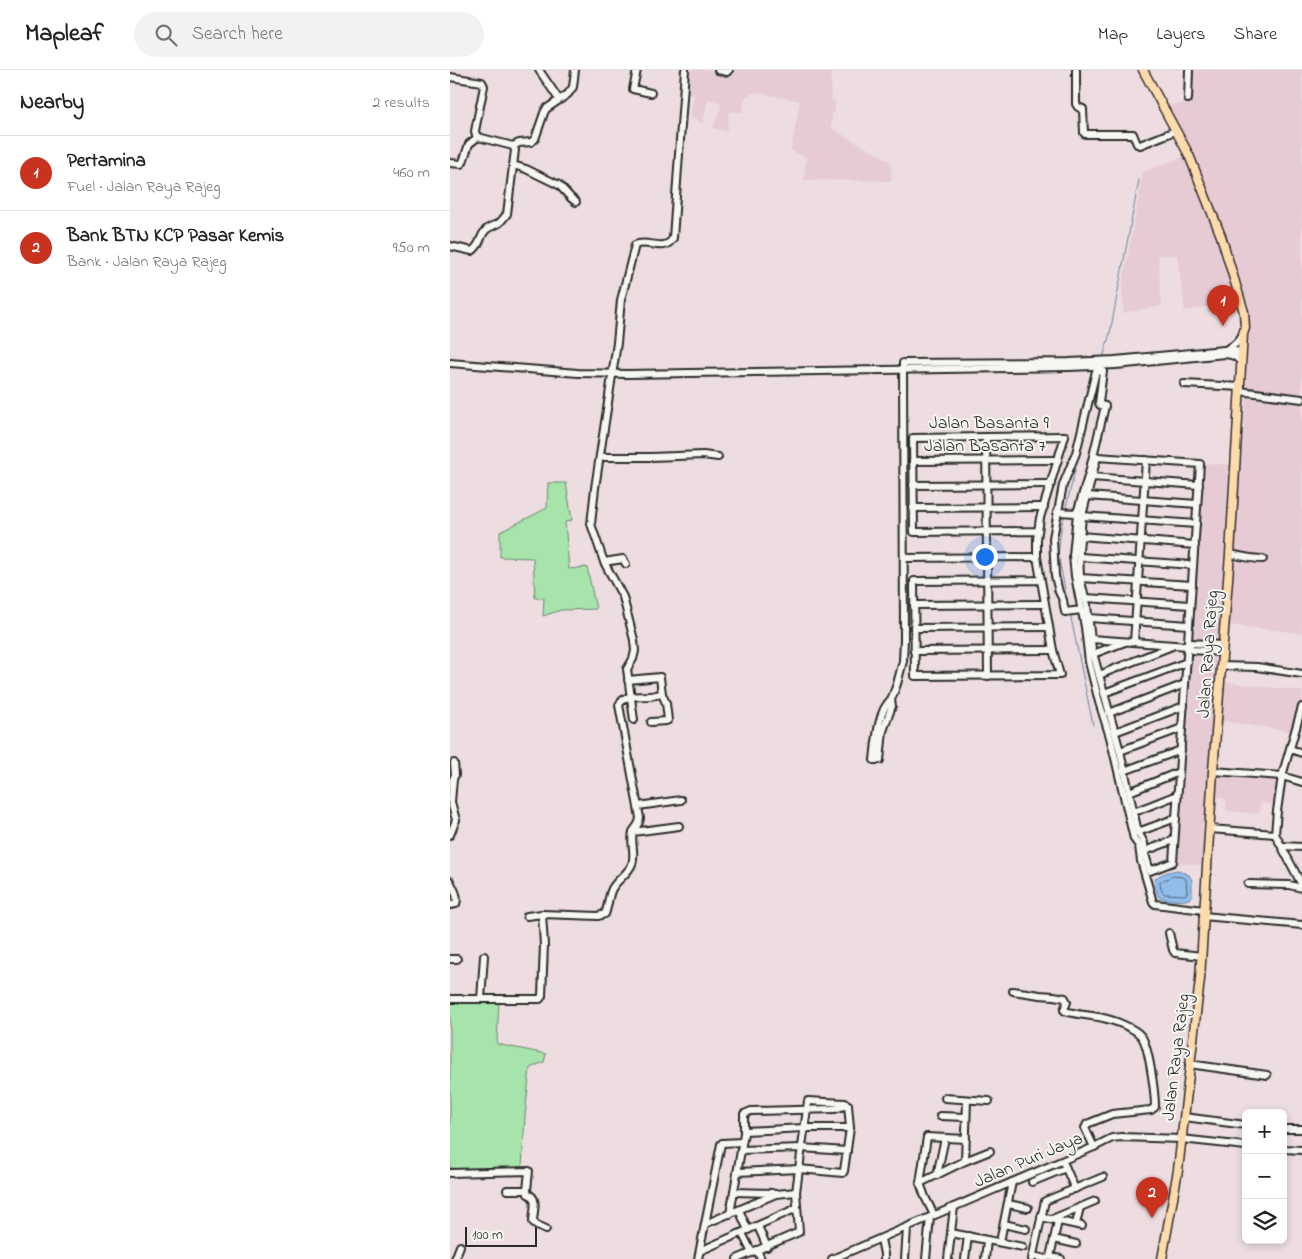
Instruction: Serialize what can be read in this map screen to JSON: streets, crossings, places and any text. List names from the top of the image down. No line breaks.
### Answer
{"streets":{"main road":["Jalan Raya Rajeg"],"street":["Jalan Basanta 9","Jalan Basanta 7","Jalan Puri Jaya"]},"crossings":[["Jalan Basanta 9","Jalan Basanta 7"],["Jalan Raya Rajeg","Jalan Puri Jaya"]],"scale_bar":"100 m","page":{"header":"Mapleaf","search":"Search here","nav":["Map","Layers","Share"],"heading":["Nearby","2 results"],"list":[{"mark":"1","name":"Pertamina","note":"Fuel · Jalan Raya Rajeg","value":"460 m"},{"mark":"2","name":"Bank BTN KCP Pasar Kemis","note":"Bank · Jalan Raya Rajeg","value":"950 m"}],"pins":["1","2"],"map_buttons":["+","−"],"scale":"100 m"}}
